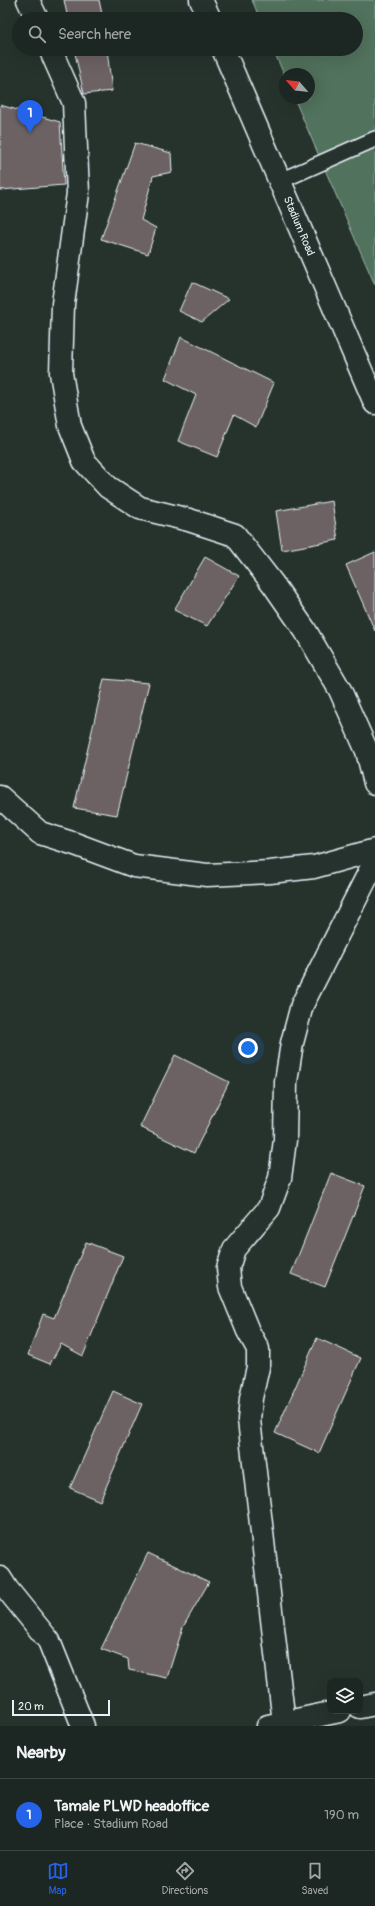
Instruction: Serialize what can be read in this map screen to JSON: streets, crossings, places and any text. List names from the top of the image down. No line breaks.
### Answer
{"streets":{"street":["Stadium Road"]},"scale_bar":"20 m","north":"top left","page":{"search":"Search here","pins":"1","scale":"20 m","heading":"Nearby","list":[{"mark":"1","name":"Tamale PLWD headoffice","note":"Place · Stadium Road","value":"190 m"}],"nav":["Map","Directions","Saved"]}}
